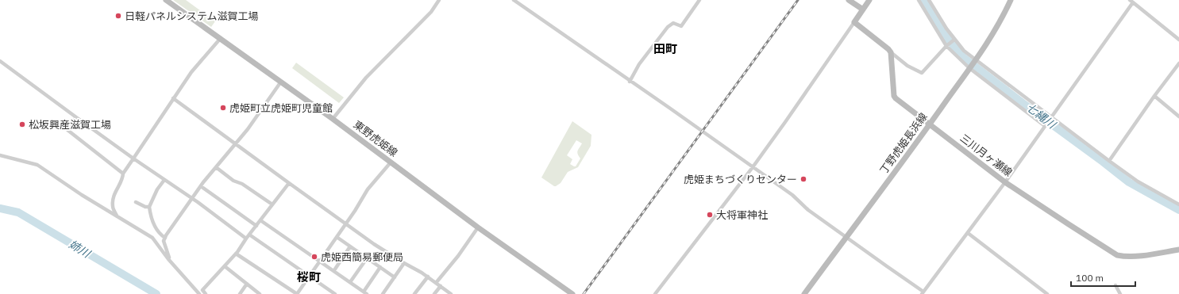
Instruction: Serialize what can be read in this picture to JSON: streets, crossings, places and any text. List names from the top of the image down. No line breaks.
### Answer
{"streets":{"main road":["東野虎姫線","丁野虎姫長浜線","三川月ヶ瀬線"]},"crossings":[["丁野虎姫長浜線","三川月ヶ瀬線"]],"districts":["田町","桜町"],"water":["七縄川","姉川"],"places":["日軽パネルシステム滋賀工場","虎姫町立虎姫町児童館","松坂興産滋賀工場","虎姫まちづくりセンター","大将軍神社","虎姫西簡易郵便局"],"scale_bar":"100 m"}
